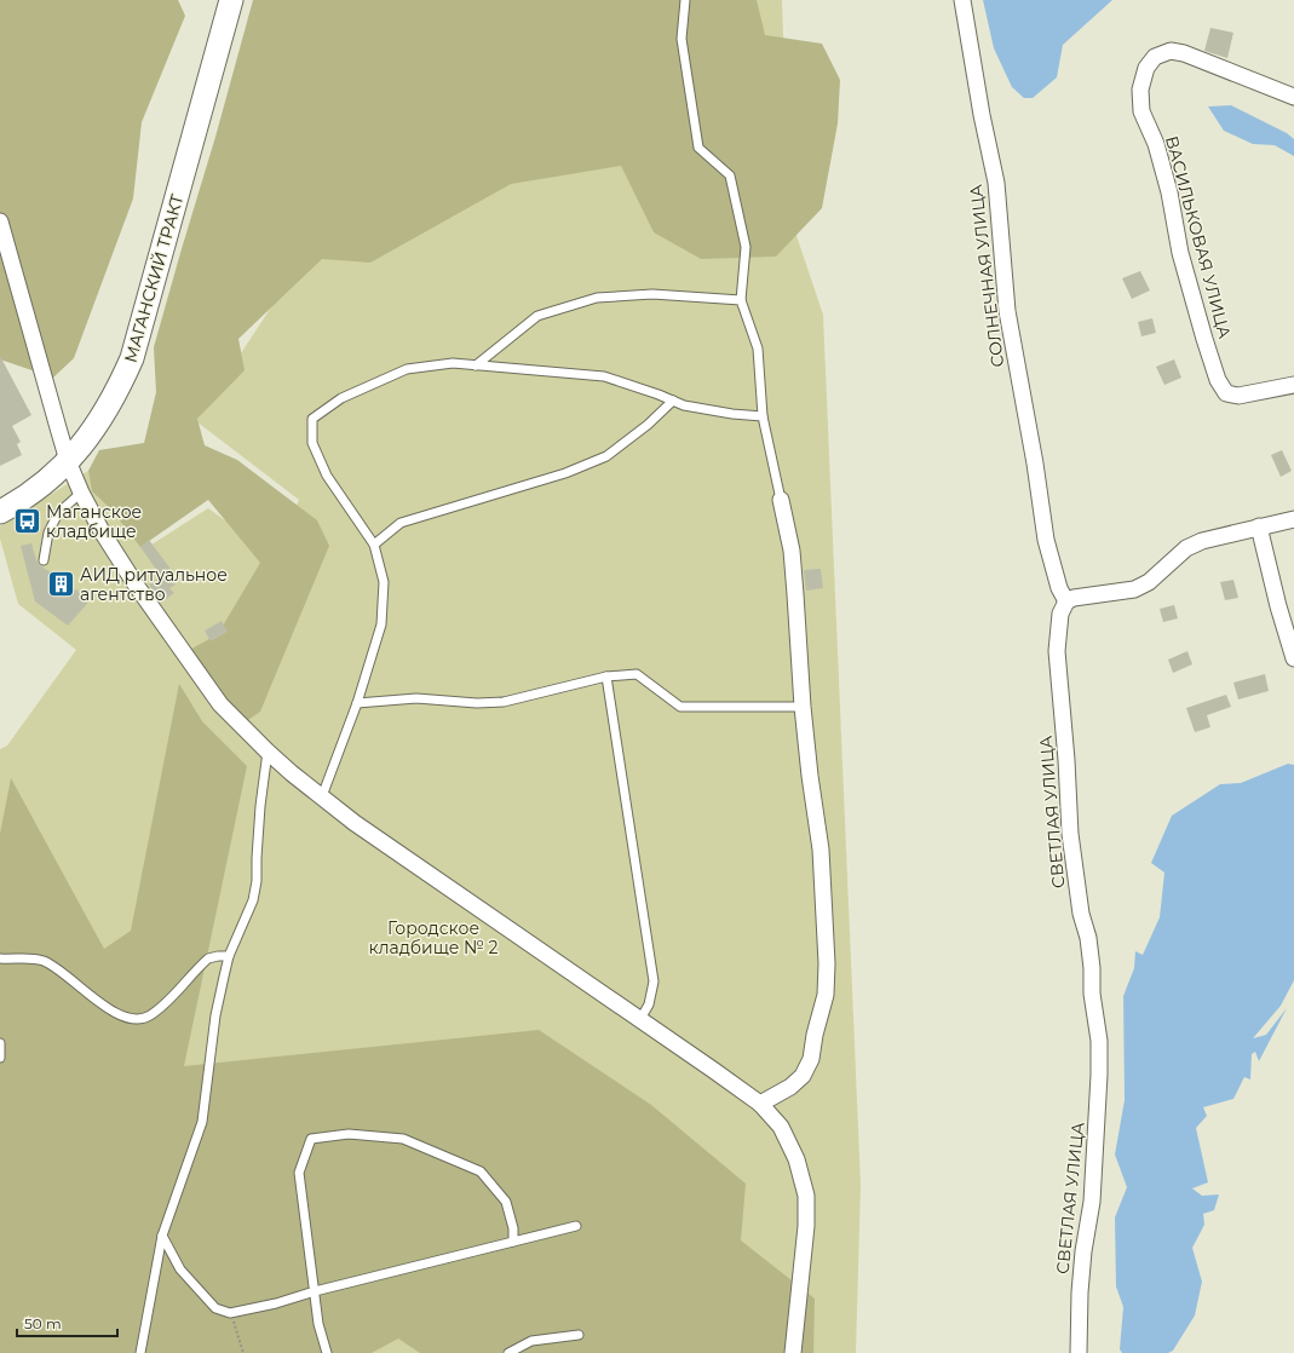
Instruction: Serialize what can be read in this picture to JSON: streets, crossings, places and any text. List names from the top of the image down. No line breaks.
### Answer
{"streets":{"main road":["МАГАНСКИЙ ТРАКТ"],"street":["ВАСИЛЬКОВАЯ УЛИЦА","СОЛНЕЧНАЯ УЛИЦА","СВЕТЛАЯ УЛИЦА"]},"crossings":[["СОЛНЕЧНАЯ УЛИЦА","СВЕТЛАЯ УЛИЦА"]],"parks":["Городское кладбище № 2"],"places":{"bus stop":["Маганское кладбище"],"building":["АИД ритуальное агентство"]},"scale_bar":"50 m"}
